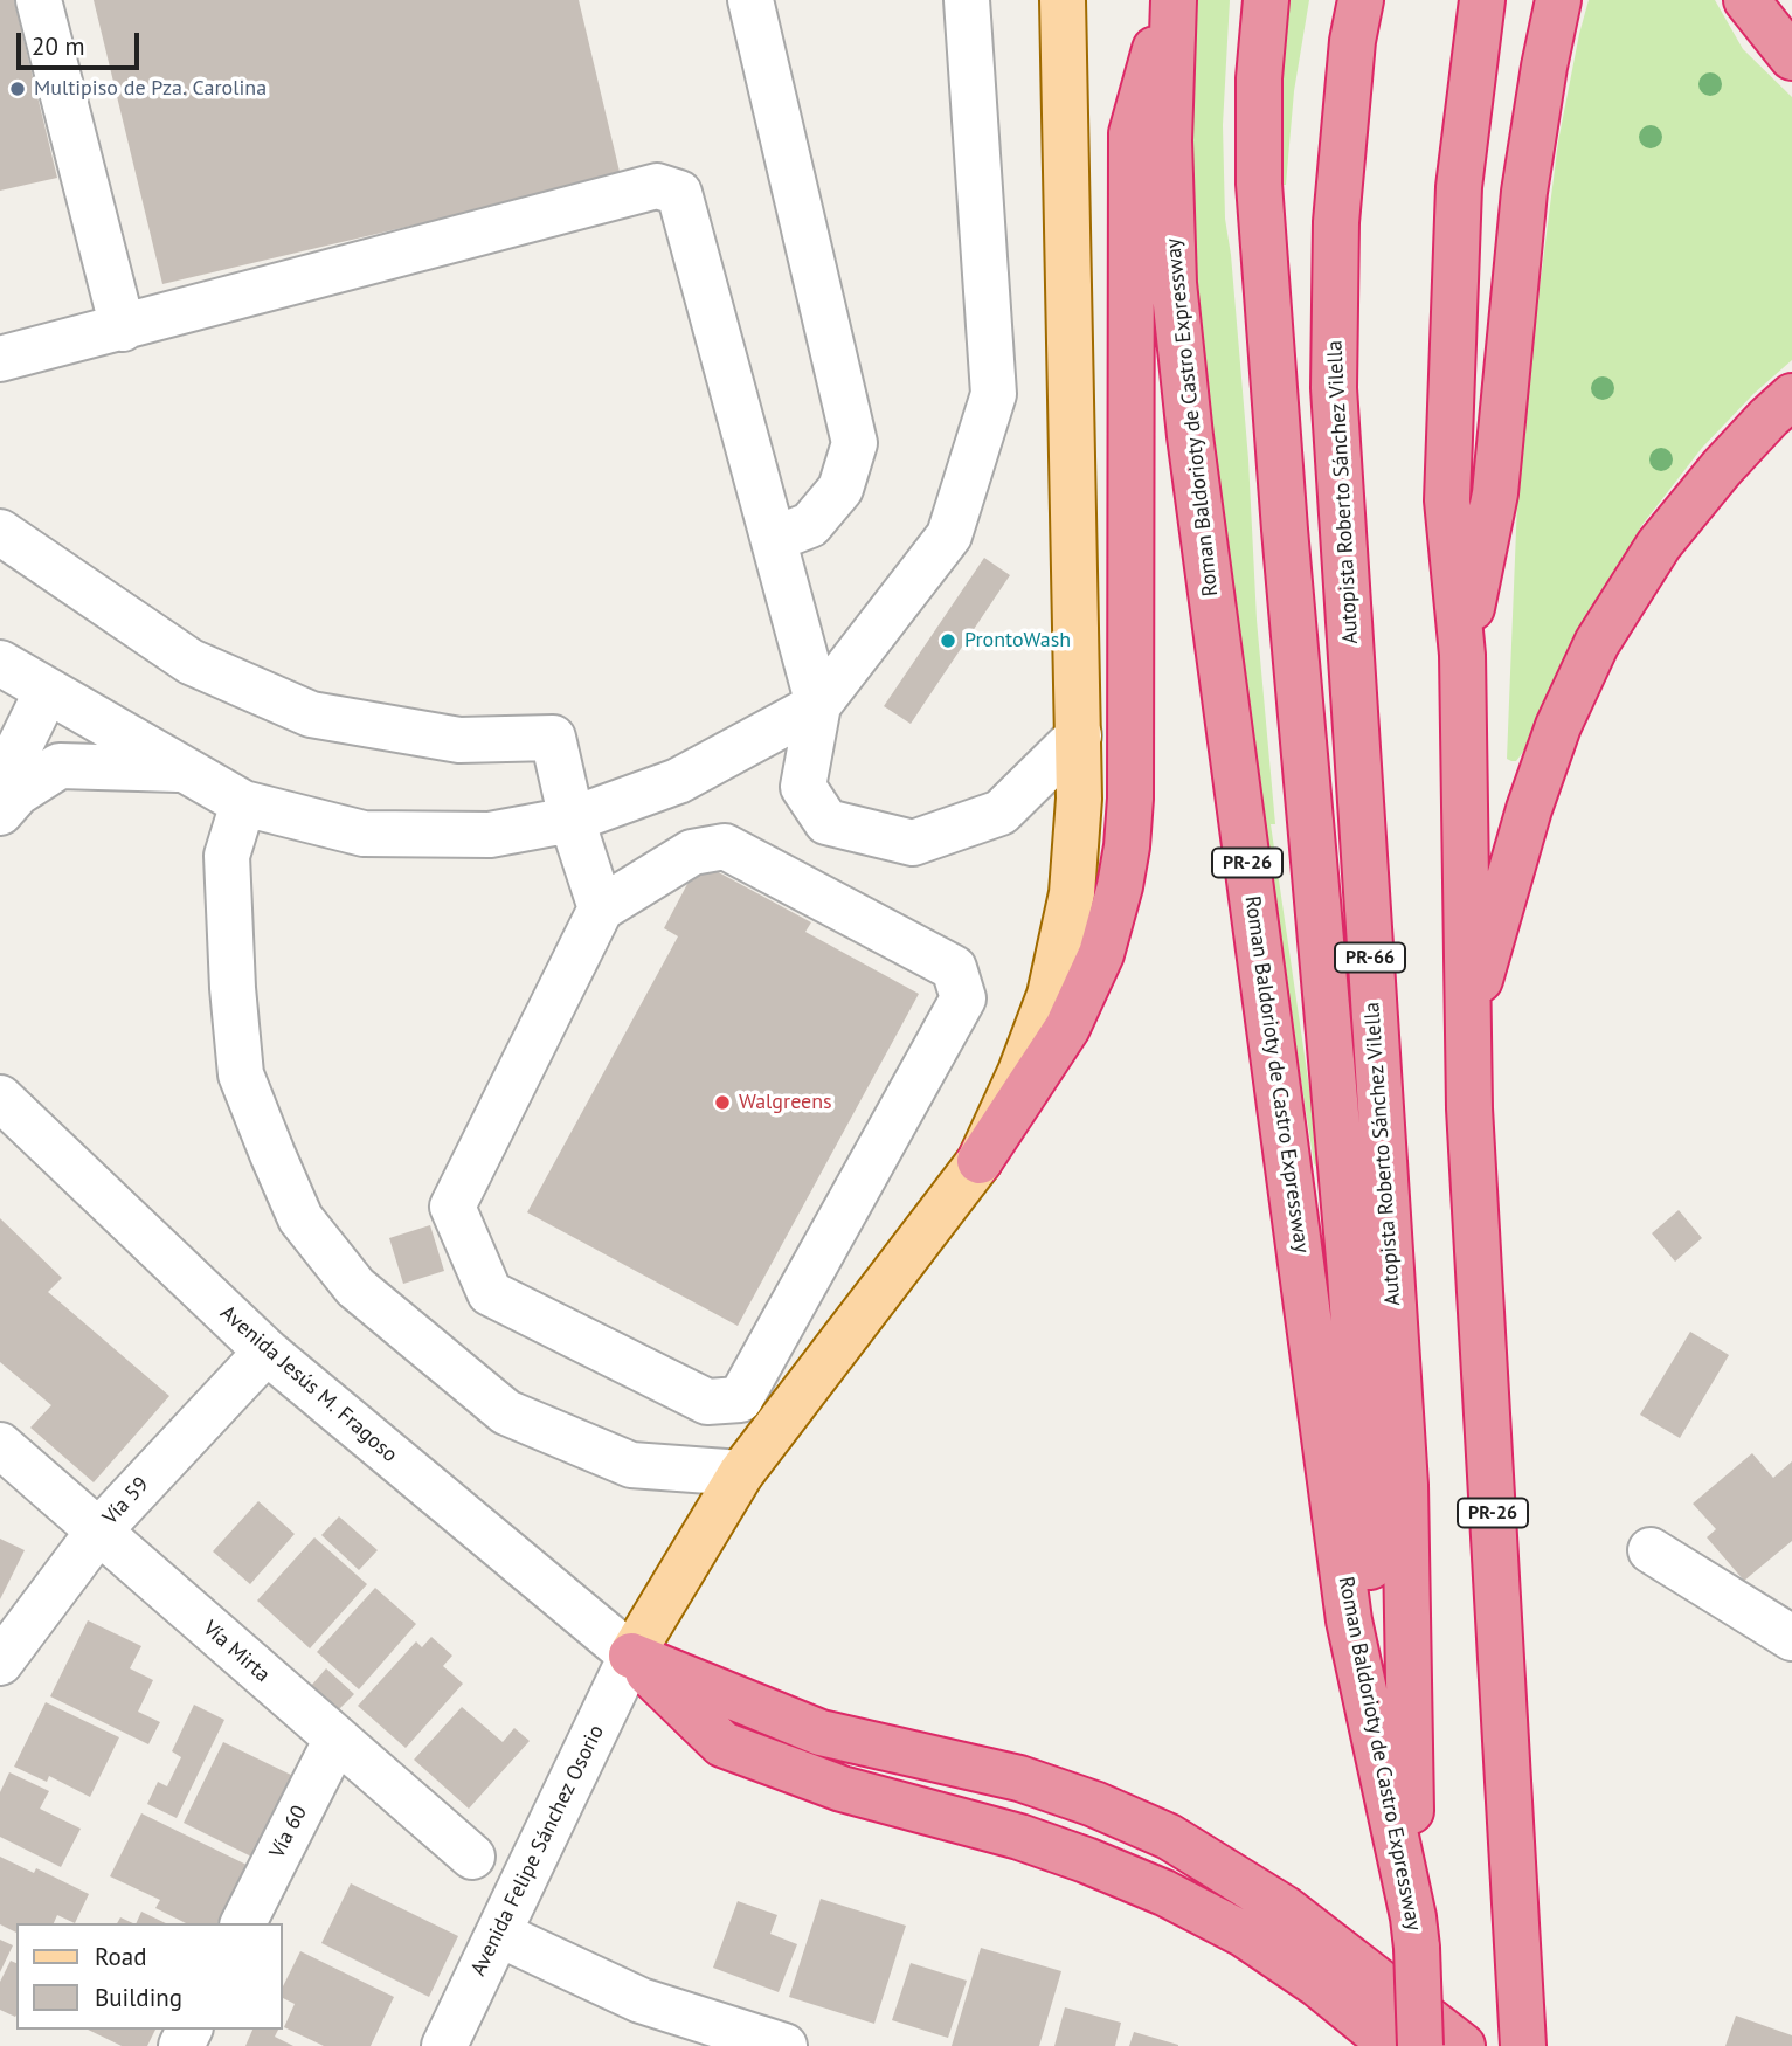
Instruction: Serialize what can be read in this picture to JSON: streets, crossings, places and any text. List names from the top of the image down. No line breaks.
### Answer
{"streets":{"highway":["Roman Baldorioty de Castro Expressway","Autopista Roberto Sánchez Vilella","PR-26","PR-66"],"street":["Avenida Jesús M. Fragoso","Vía 59","Vía Mirta","Vía 60","Avenida Felipe Sánchez Osorio"]},"crossings":[["Roman Baldorioty de Castro Expressway","Autopista Roberto Sánchez Vilella"],["Avenida Jesús M. Fragoso","Vía 59"],["Avenida Jesús M. Fragoso","Avenida Felipe Sánchez Osorio"],["Vía 59","Vía Mirta"],["Vía Mirta","Vía 60"]],"places":["Multipiso de Pza. Carolina","ProntoWash","Walgreens"],"legend":["Road","Building"],"scale_bar":"20 m"}
